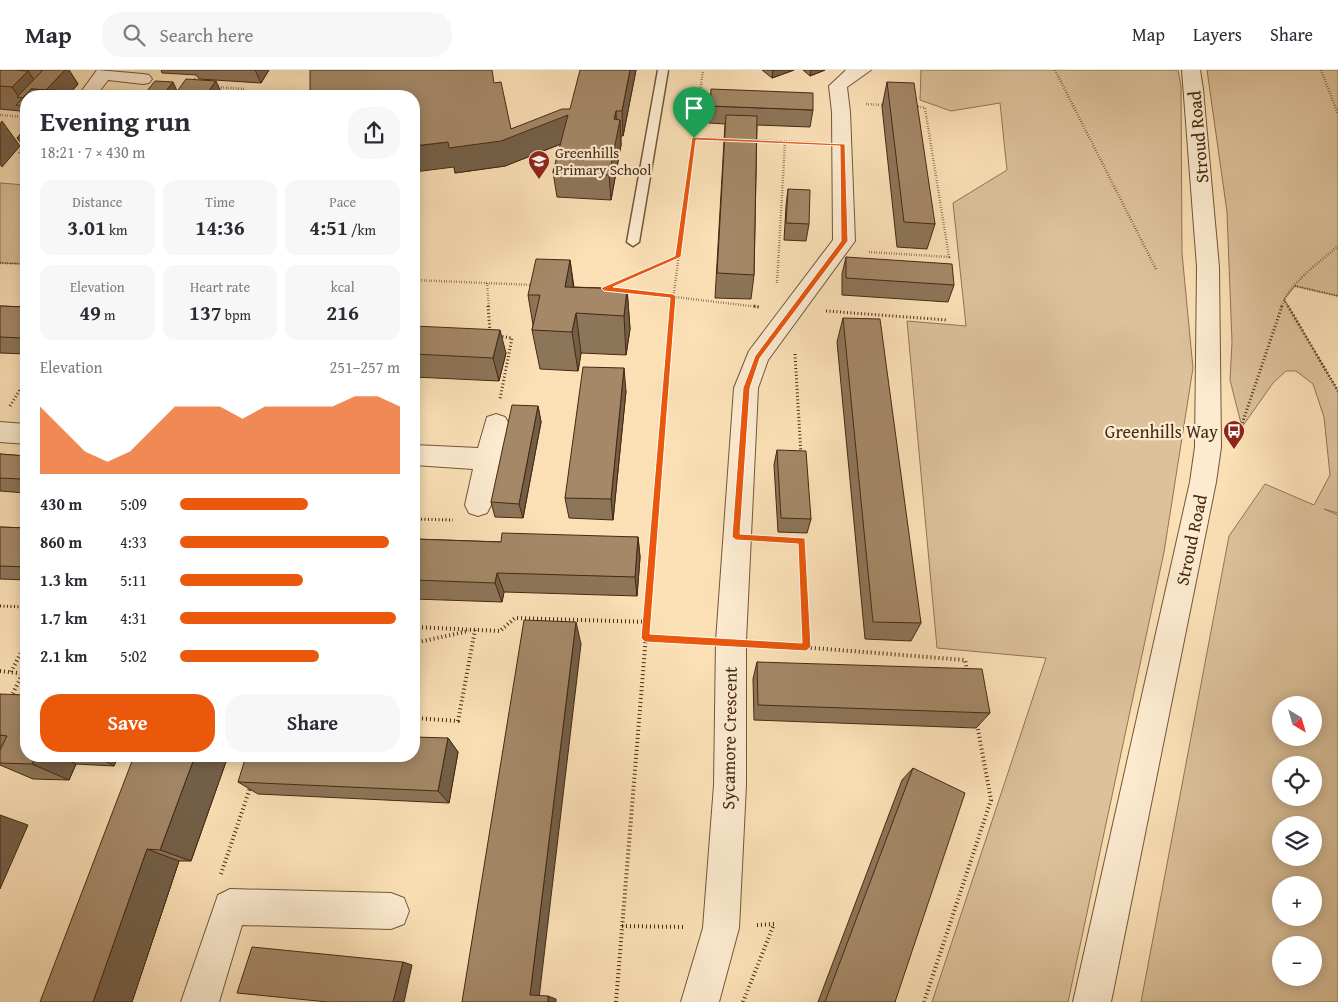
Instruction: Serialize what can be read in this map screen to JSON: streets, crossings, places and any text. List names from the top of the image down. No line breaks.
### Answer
{"streets":{"street":["Stroud Road","Sycamore Crescent"]},"places":{"school or university":["Greenhills Primary School"],"bus stop":["Greenhills Way"]},"north":"bottom right","page":{"header":"Map","search":"Search here","nav":["Map","Layers","Share"],"heading":["Evening run","18:21 · 7 × 430 m"],"stats":[["Distance","3.01 km"],["Time","14:36"],["Pace","4:51 /km"],["Elevation","49 m"],["Heart rate","137 bpm"],["kcal","216"]],"chart":["Elevation","251–257 m"],"list":[{"name":"430 m","note":"5:09"},{"name":"860 m","note":"4:33"},{"name":"1.3 km","note":"5:11"},{"name":"1.7 km","note":"4:31"},{"name":"2.1 km","note":"5:02"}],"buttons":["Save","Share"],"map_buttons":["+","−"]}}
